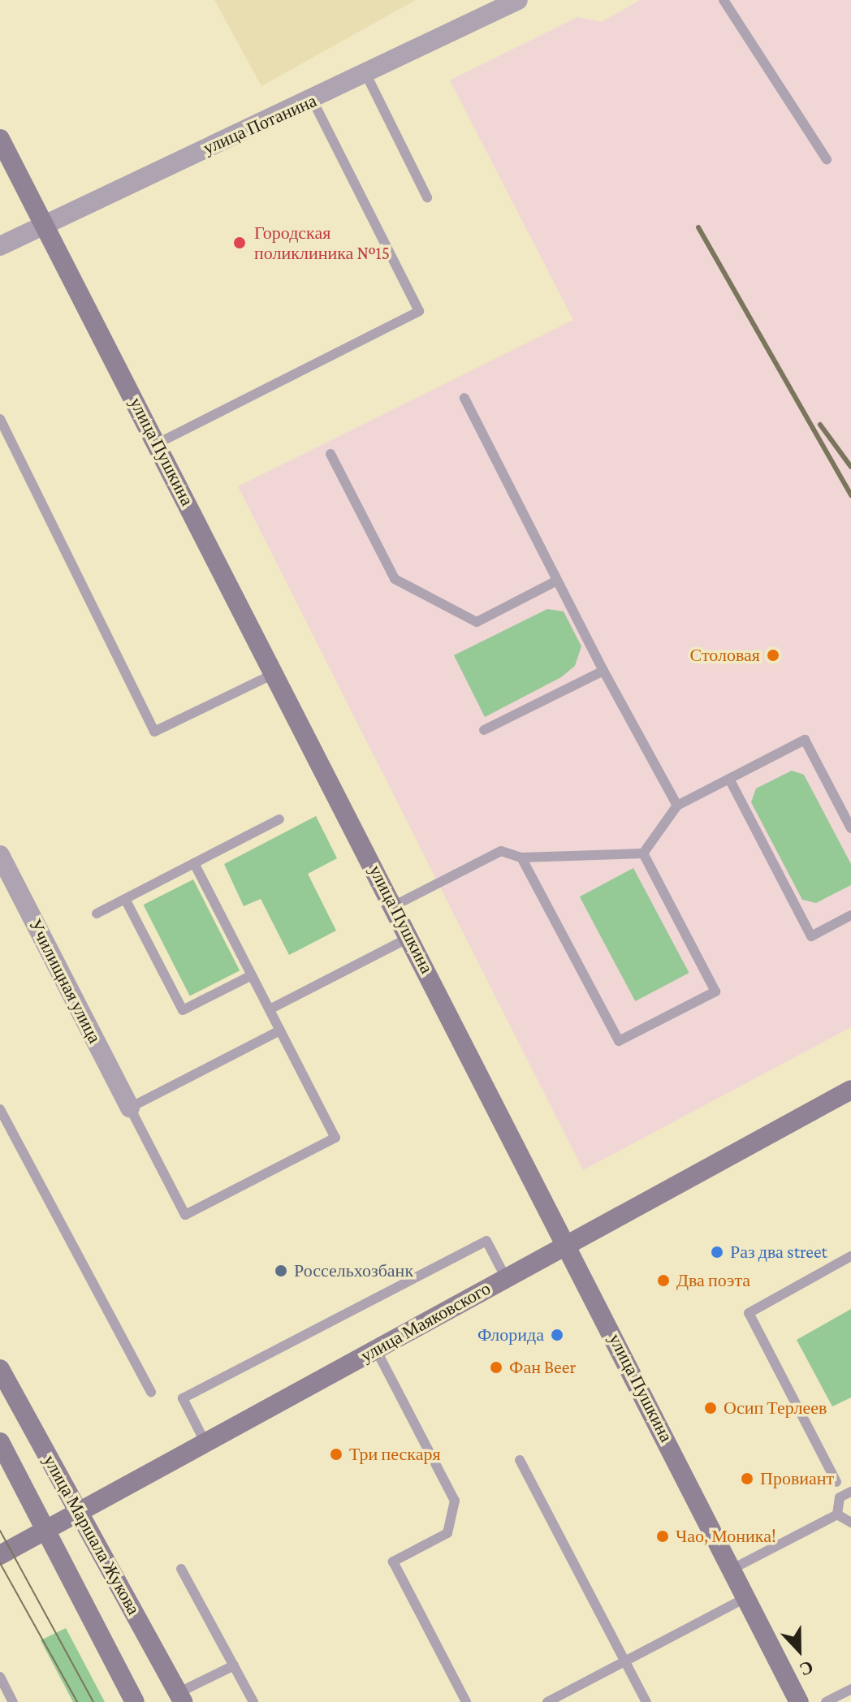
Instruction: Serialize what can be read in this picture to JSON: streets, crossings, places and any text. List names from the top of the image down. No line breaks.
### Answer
{"streets":{"street":["улица Потанина","улица Пушкина","Училищная улица","улица Маяковского","улица Маршала Жукова"]},"crossings":[["улица Потанина","улица Пушкина"],["улица Пушкина","улица Маяковского"],["улица Маяковского","улица Маршала Жукова"]],"places":["Городская поликлиника №15","Столовая","Раз два street","Россельхозбанк","Два поэта","Флорида","Фан Beer","Осип Терлеев","Три пескаря","Провиант","Чао, Моника!"],"north":"bottom"}
